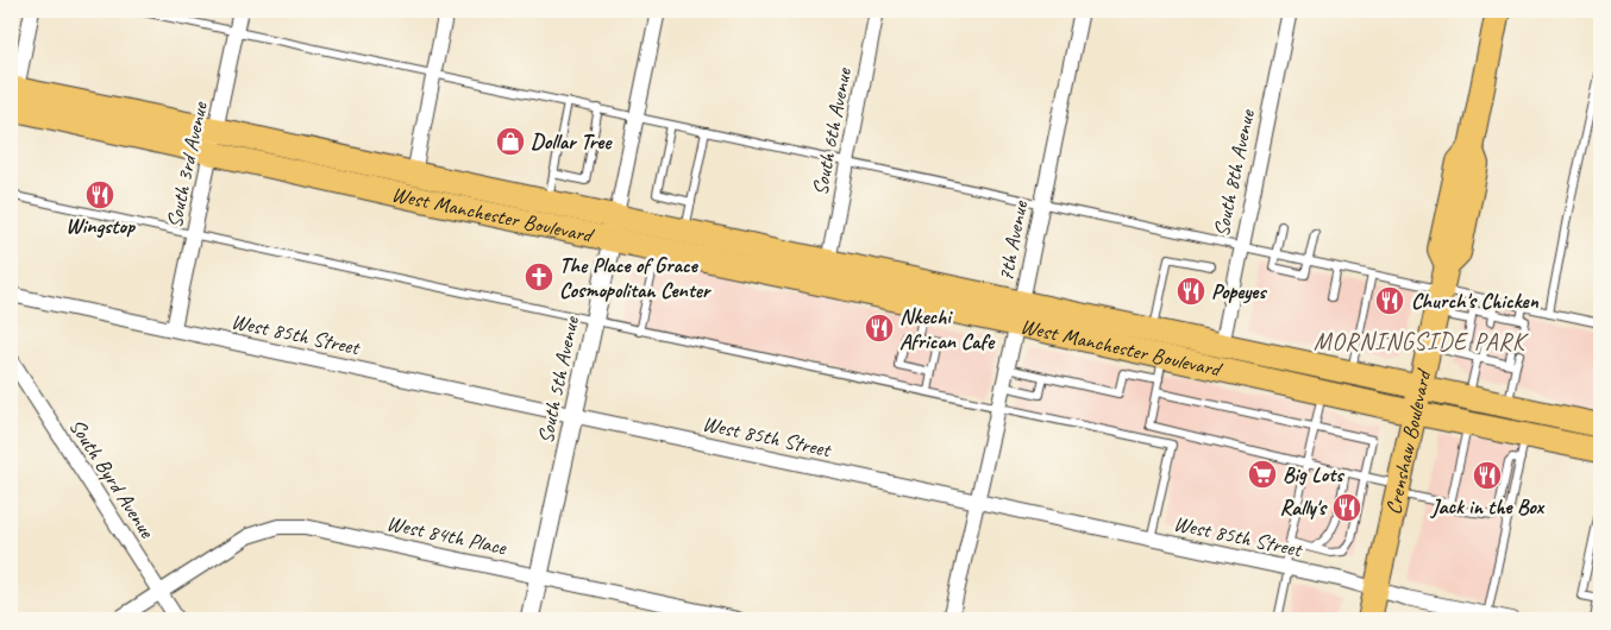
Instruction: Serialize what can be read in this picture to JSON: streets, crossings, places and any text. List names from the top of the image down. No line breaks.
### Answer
{"streets":{"main road":["West Manchester Boulevard","Crenshaw Boulevard"],"street":["South 6th Avenue","South 3rd Avenue","South 8th Avenue","7th Avenue","West 85th Street","South 5th Avenue","South Byrd Avenue","West 84th Place"]},"crossings":[["South 6th Avenue","West Manchester Boulevard"],["South 3rd Avenue","West Manchester Boulevard"],["South 3rd Avenue","West 85th Street"],["South 8th Avenue","West Manchester Boulevard"],["West Manchester Boulevard","7th Avenue"],["West Manchester Boulevard","South 5th Avenue"],["West Manchester Boulevard","Crenshaw Boulevard"],["7th Avenue","West 85th Street"],["West 85th Street","South 5th Avenue"],["West 85th Street","Crenshaw Boulevard"],["South 5th Avenue","West 84th Place"],["South Byrd Avenue","West 84th Place"]],"districts":["MORNINGSIDE PARK"],"places":{"shop":["Dollar Tree"],"restaurant":["Wingstop","Popeyes","Church's Chicken","Nkechi African Cafe","Jack in the Box","Rally's"],"church":["The Place of Grace Cosmopolitan Center"],"supermarket":["Big Lots"]}}
